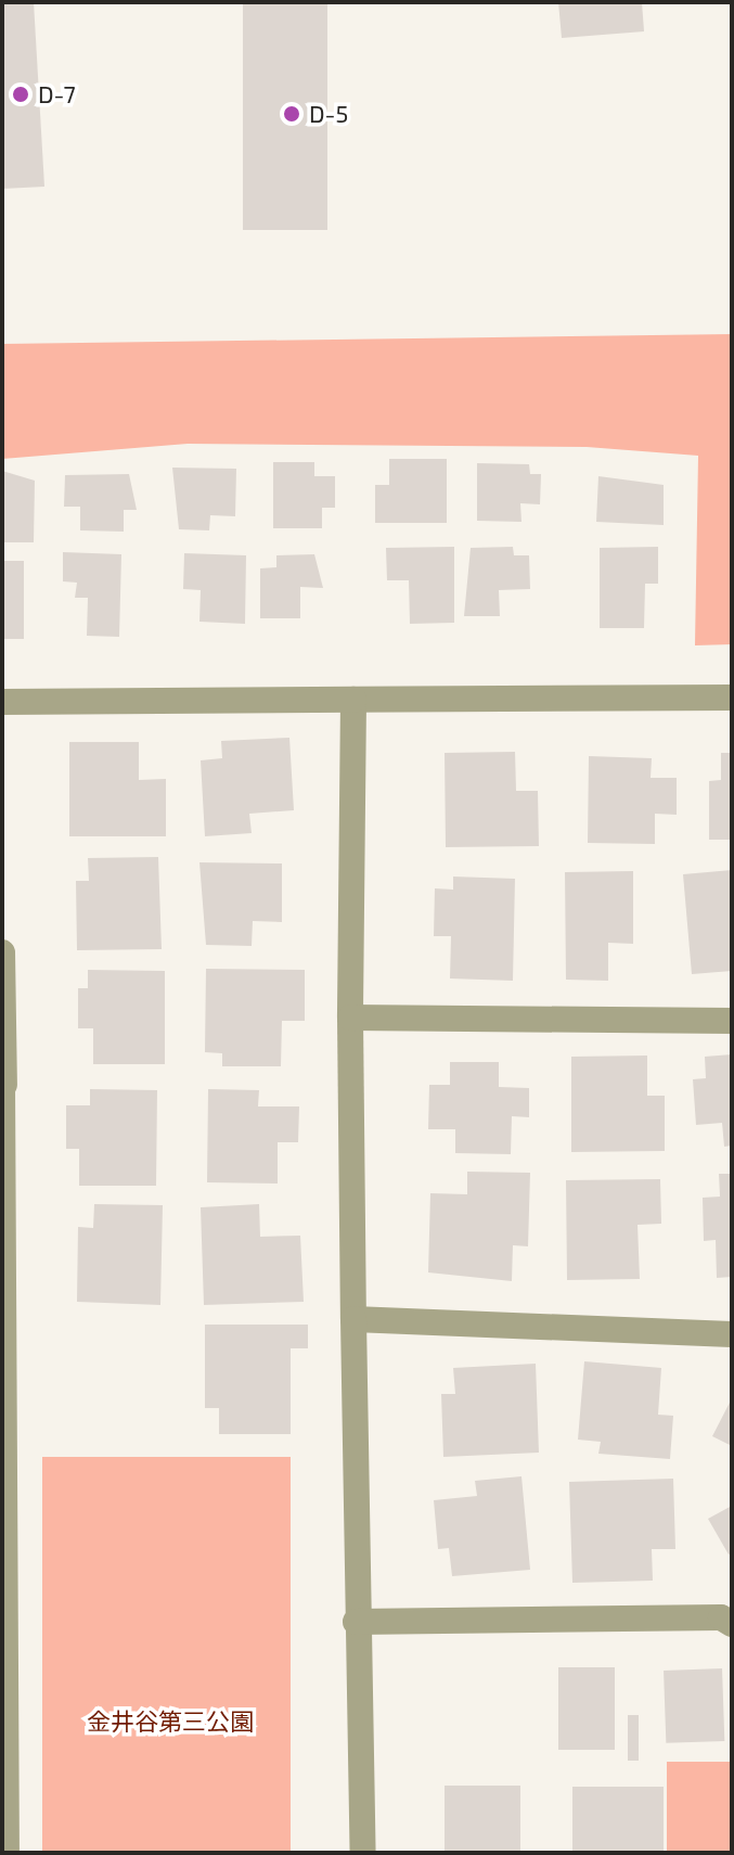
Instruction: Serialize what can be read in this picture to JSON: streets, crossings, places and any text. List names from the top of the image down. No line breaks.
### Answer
{"parks":["金井谷第三公園"],"places":["D-7","D-5"]}
